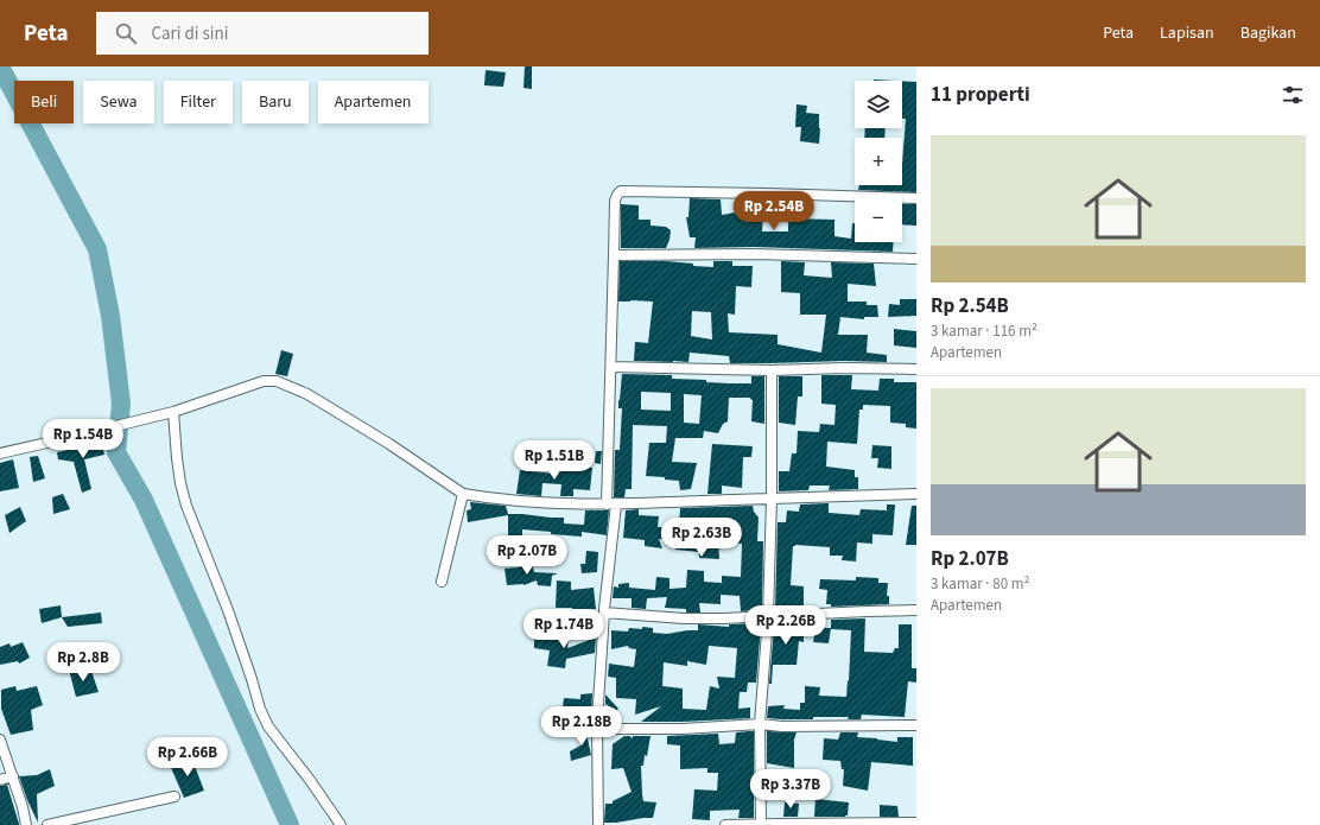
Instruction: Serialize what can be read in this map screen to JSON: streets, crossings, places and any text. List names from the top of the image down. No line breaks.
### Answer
{"page":{"header":"Peta","search":"Cari di sini","nav":["Peta","Lapisan","Bagikan"],"heading":"11 properti","map_buttons":["+","−"],"chip":["Beli","Sewa","Filter","Baru","Apartemen"],"list":[{"name":"Rp 2.54B","note":"3 kamar · 116 m² · Apartemen"},{"name":"Rp 2.07B","note":"3 kamar · 80 m² · Apartemen"}],"price":["Rp 2.54B","Rp 1.54B","Rp 1.51B","Rp 2.63B","Rp 2.07B","Rp 2.26B","Rp 1.74B","Rp 2.8B","Rp 2.18B","Rp 2.66B","Rp 3.37B"]}}
